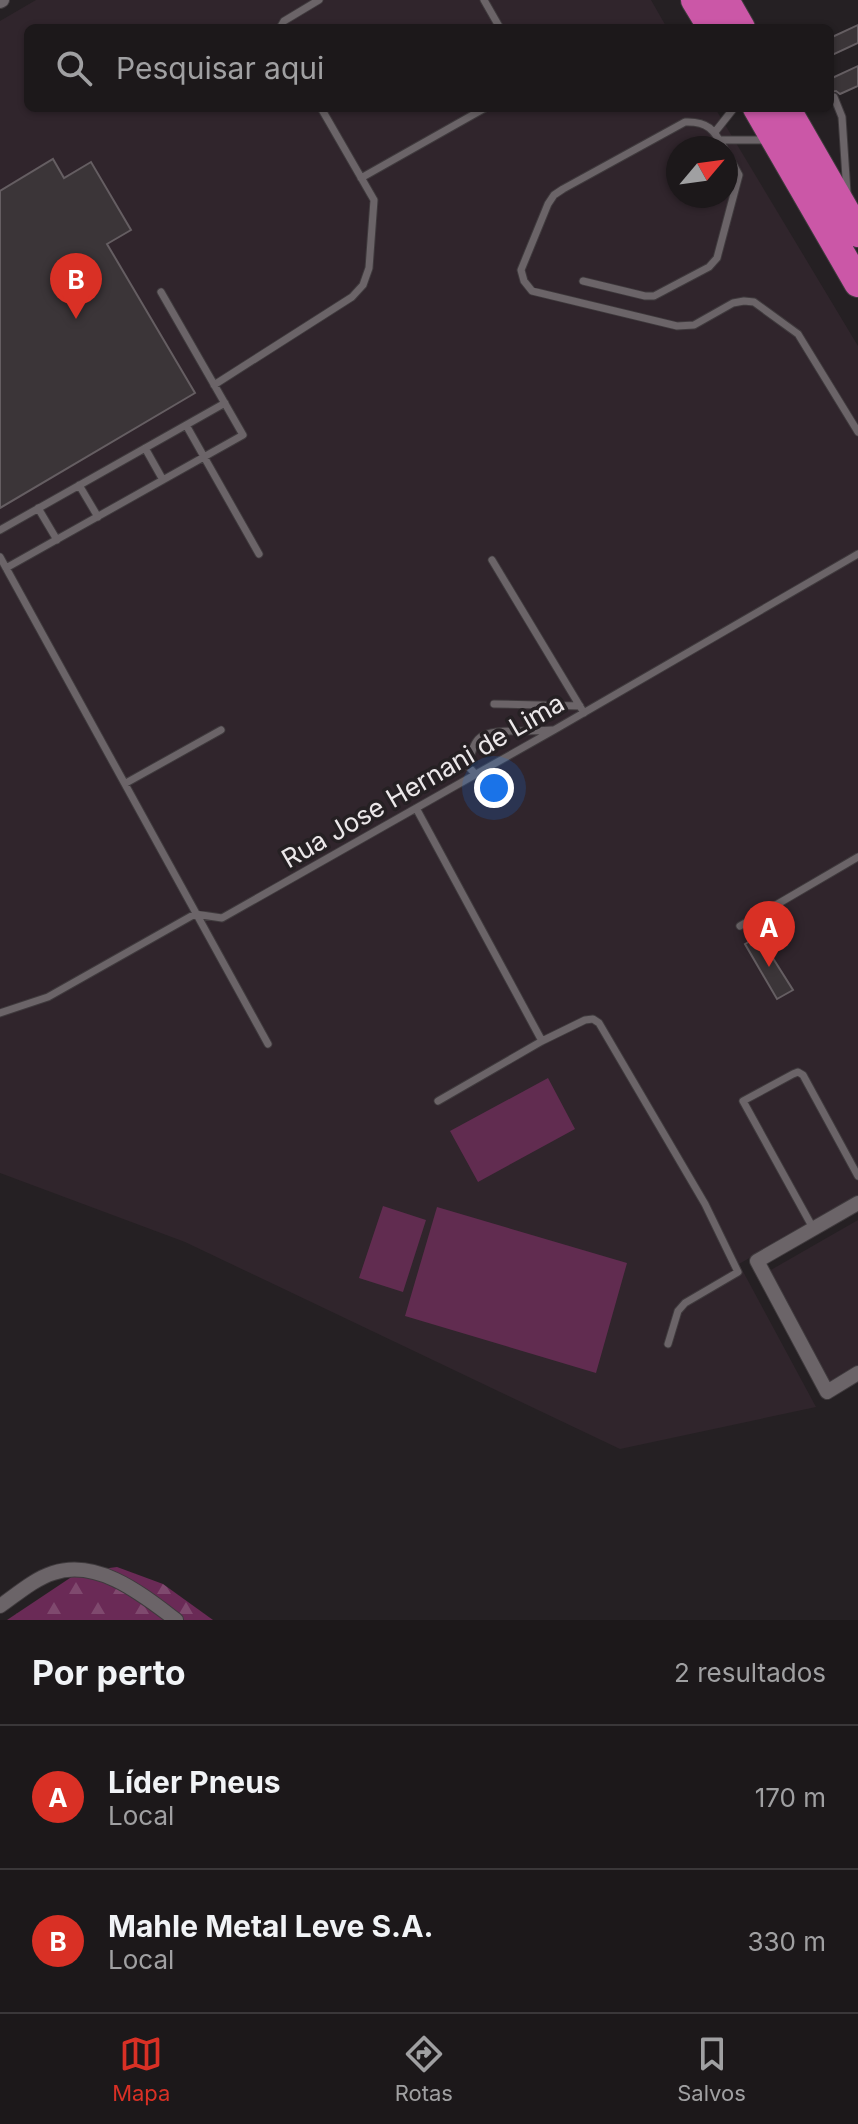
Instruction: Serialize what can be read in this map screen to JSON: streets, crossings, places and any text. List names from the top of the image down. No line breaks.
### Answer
{"streets":{"lane":["Rua Jose Hernani de Lima"]},"north":"top right","page":{"search":"Pesquisar aqui","pins":["B","A"],"heading":["Por perto","2 resultados"],"list":[{"mark":"A","name":"Líder Pneus","note":"Local","value":"170 m"},{"mark":"B","name":"Mahle Metal Leve S.A.","note":"Local","value":"330 m"}],"nav":["Mapa","Rotas","Salvos"]}}
